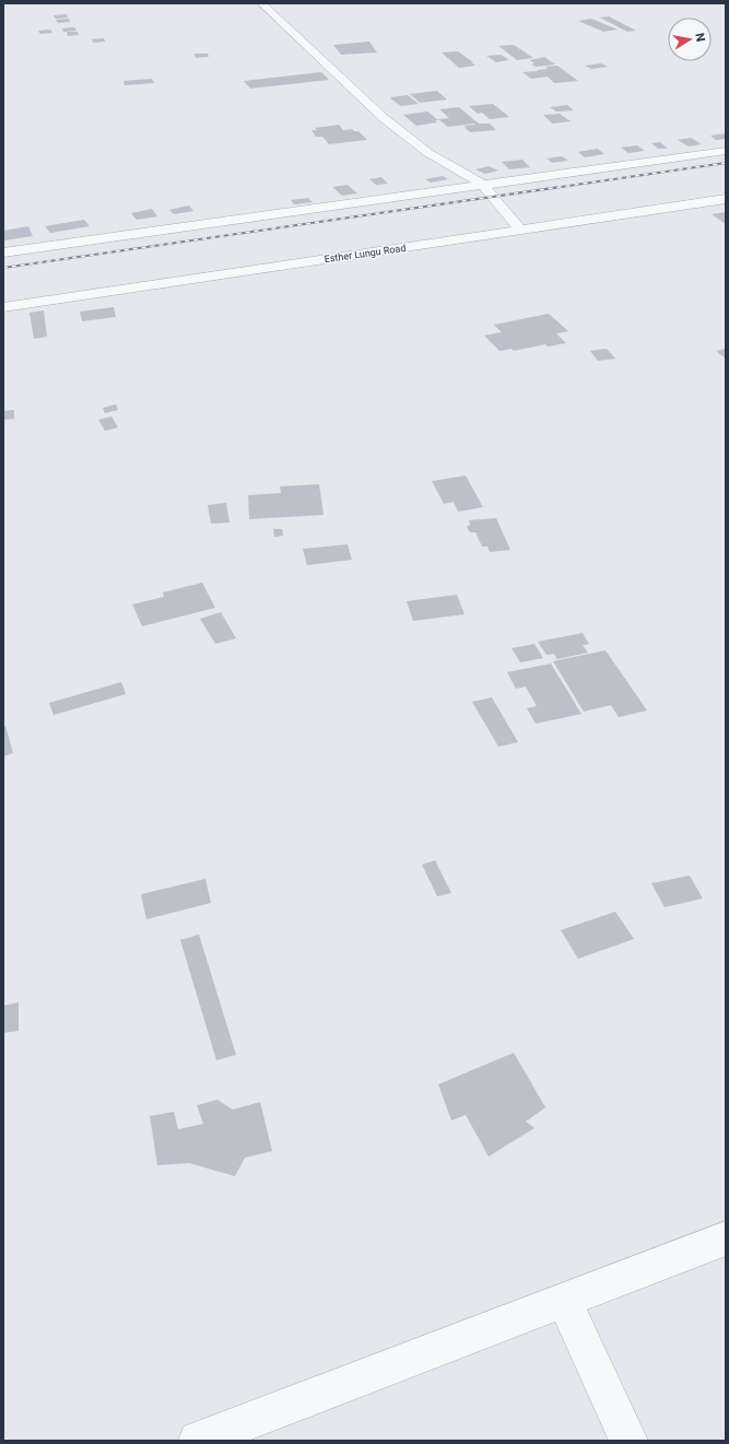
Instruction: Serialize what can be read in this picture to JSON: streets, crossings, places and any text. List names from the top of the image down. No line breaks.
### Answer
{"streets":{"street":["Esther Lungu Road"]},"north":"right"}
